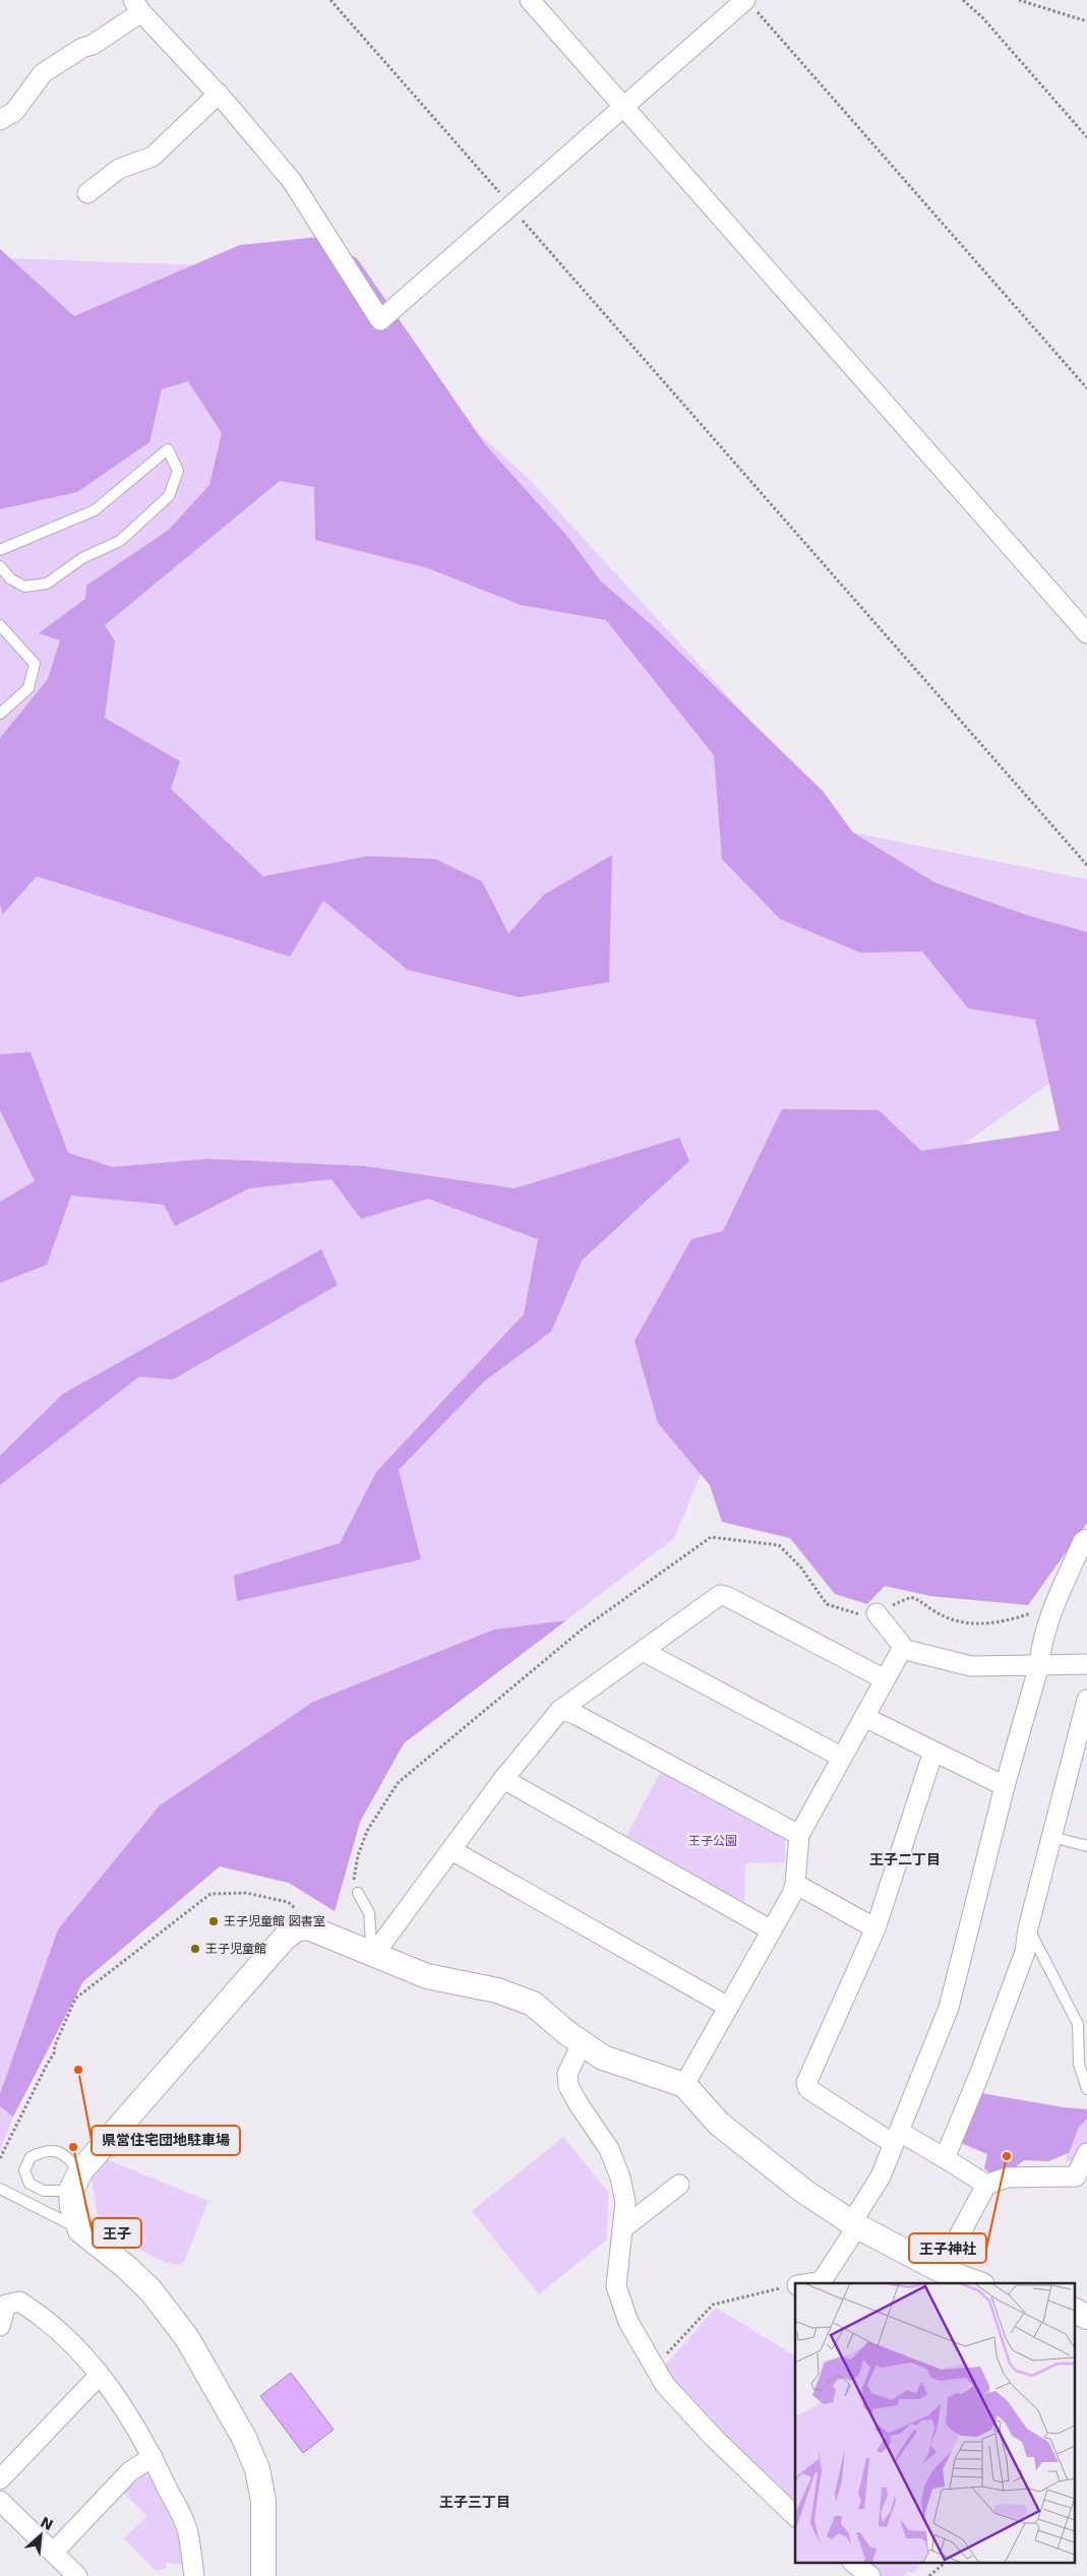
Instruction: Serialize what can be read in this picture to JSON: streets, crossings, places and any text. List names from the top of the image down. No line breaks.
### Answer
{"districts":["王子二丁目","王子三丁目"],"parks":["王子公園"],"places":["王子児童館 図書室","王子児童館","県営住宅団地駐車場","王子","王子神社"],"north":"top right"}
